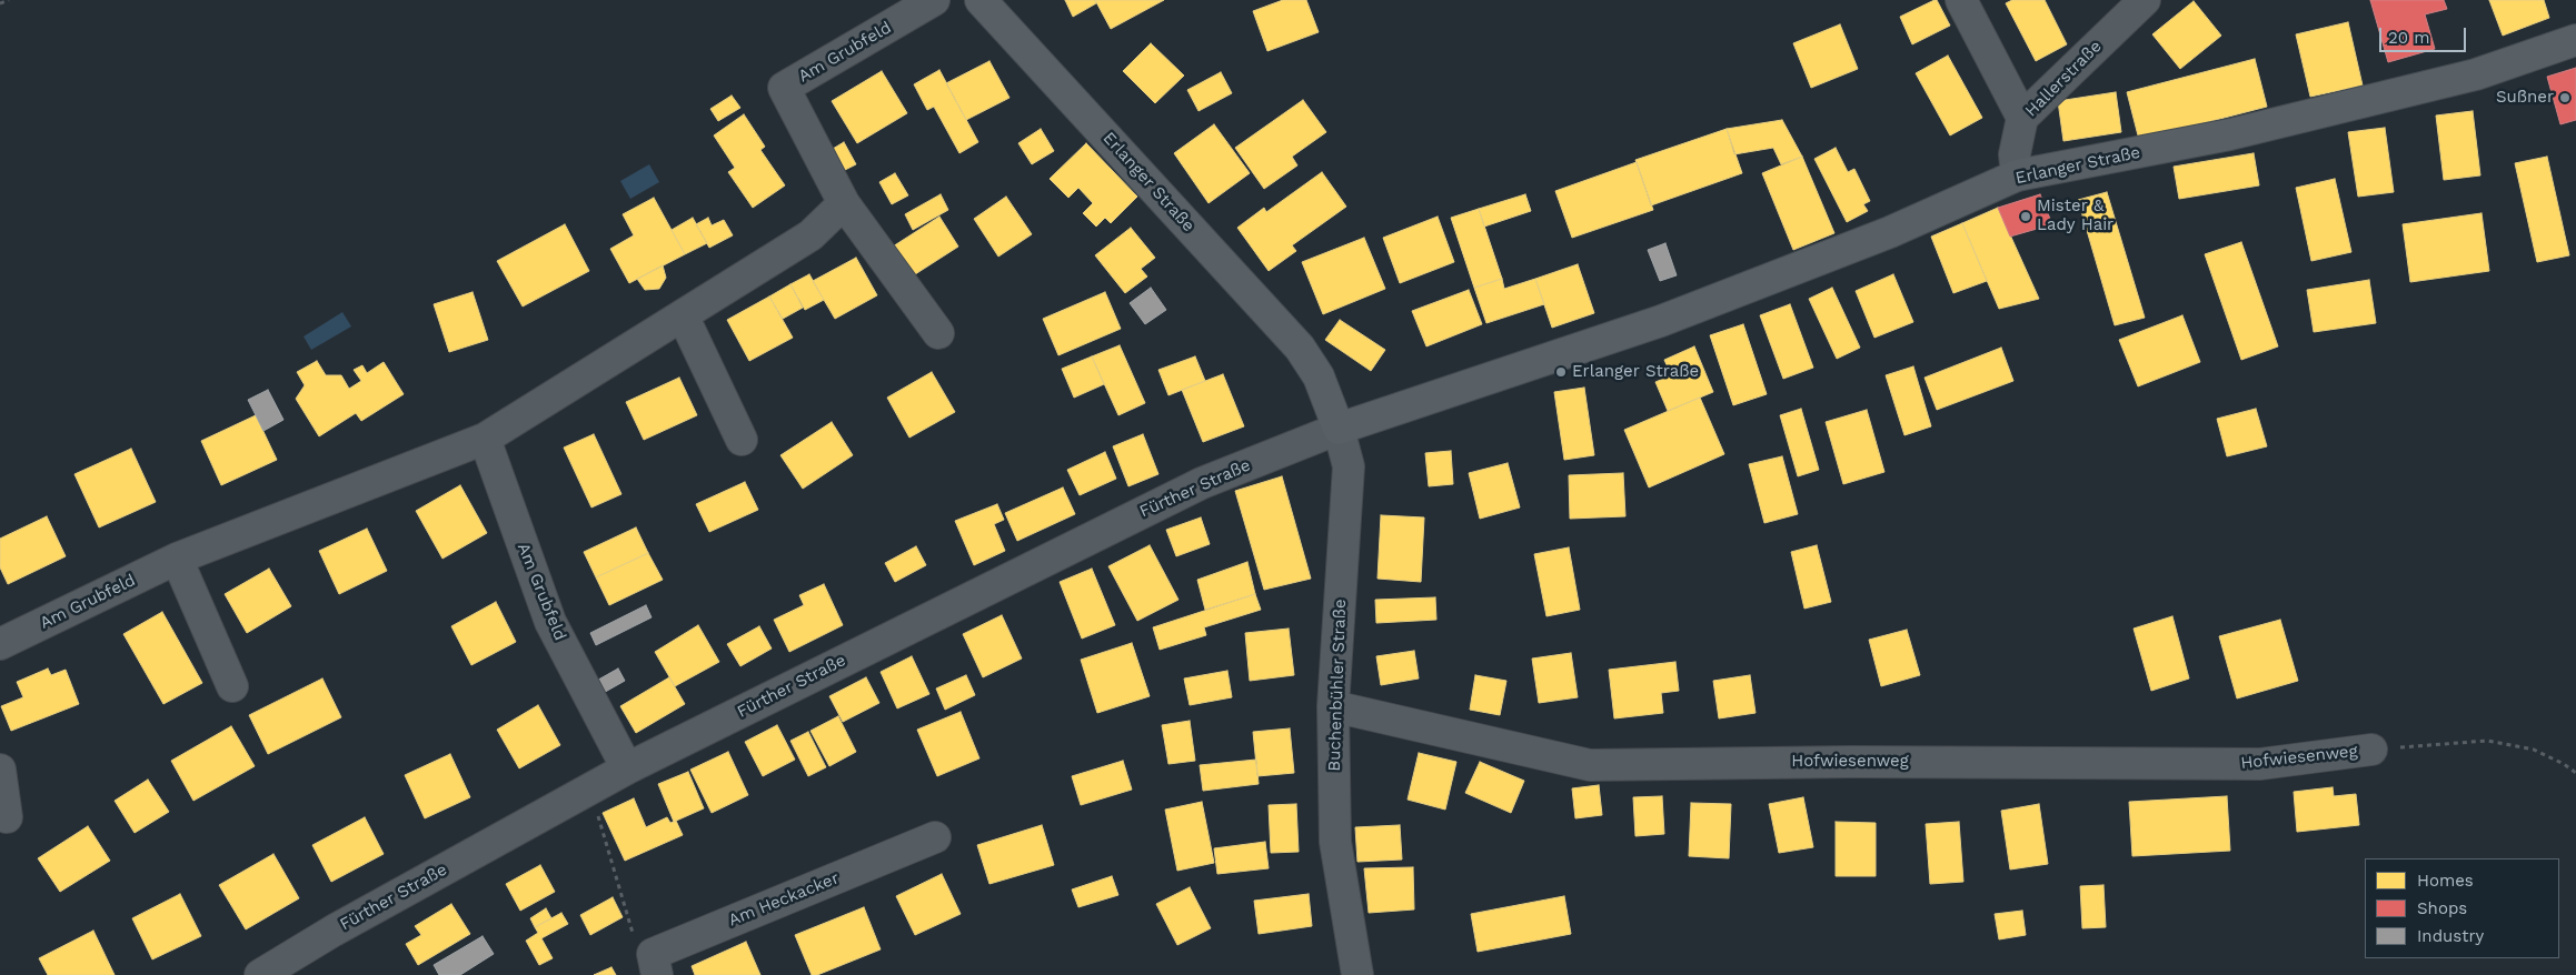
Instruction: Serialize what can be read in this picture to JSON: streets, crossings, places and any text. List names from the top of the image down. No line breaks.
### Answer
{"streets":{"main road":["Erlanger Straße"],"street":["Am Grubfeld","Hallerstraße","Fürther Straße","Buchenbühler Straße","Hofwiesenweg","Am Heckacker"]},"crossings":[["Am Grubfeld","Fürther Straße"],["Hallerstraße","Erlanger Straße"],["Erlanger Straße","Fürther Straße"],["Erlanger Straße","Buchenbühler Straße"],["Fürther Straße","Buchenbühler Straße"],["Buchenbühler Straße","Hofwiesenweg"]],"places":["Sußner","Mister & Lady Hair","Erlanger Straße"],"legend":["Homes","Shops","Industry"],"scale_bar":"20 m"}
